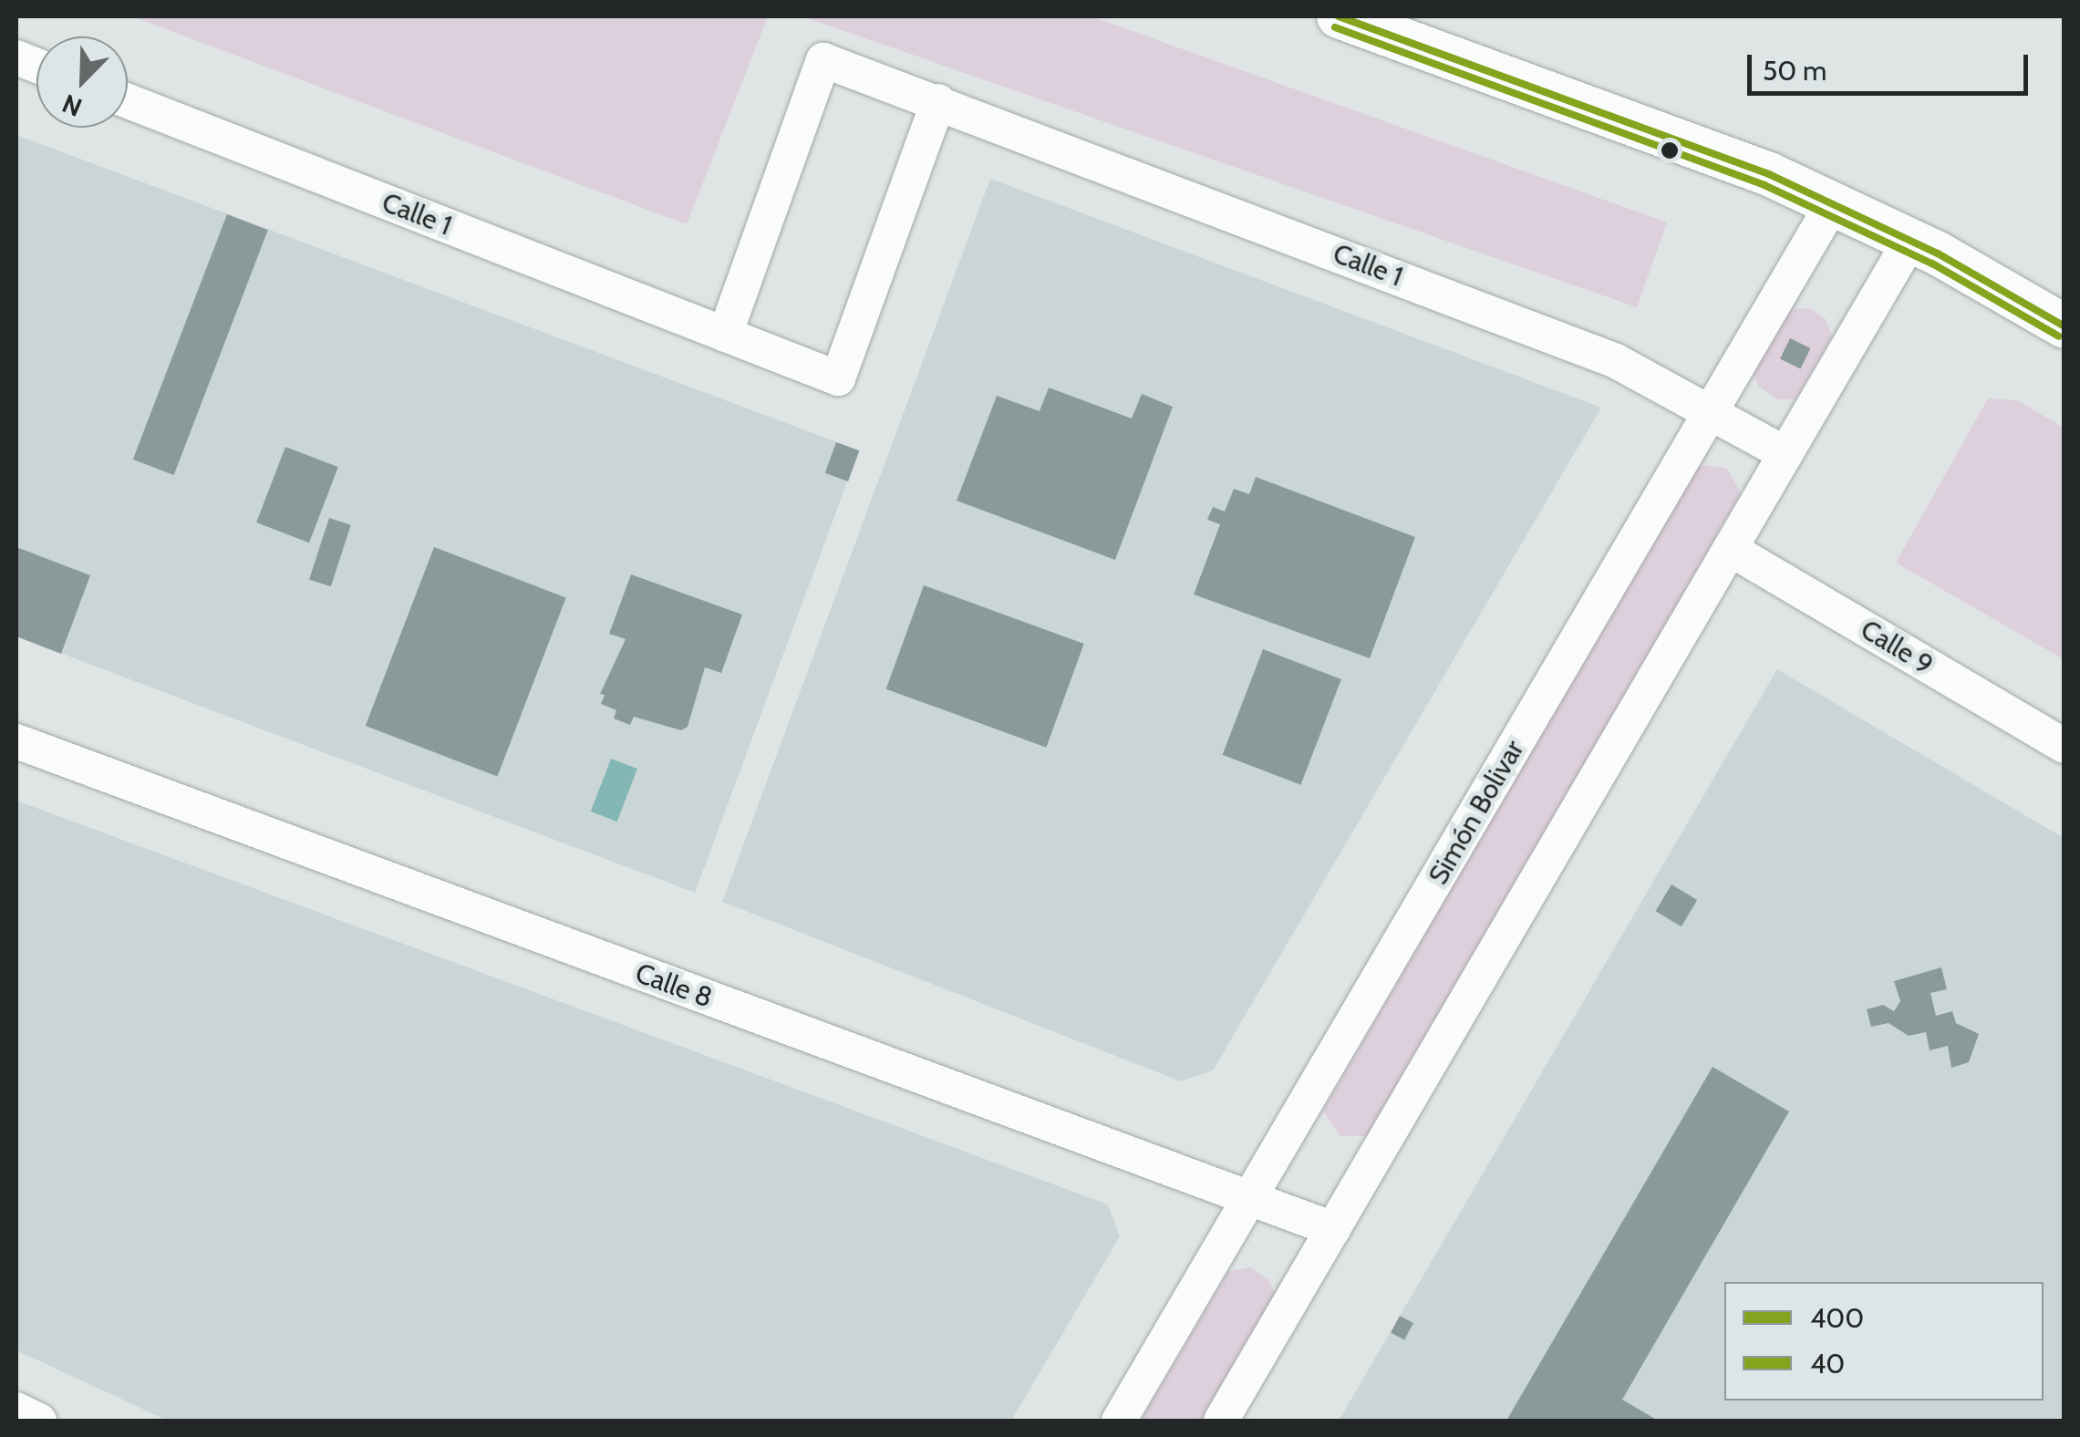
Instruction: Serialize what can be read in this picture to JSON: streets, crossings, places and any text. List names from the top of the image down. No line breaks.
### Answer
{"streets":{"street":["Calle 1","Calle 9","Simón Bolivar","Calle 8"]},"crossings":[["Calle 1","Simón Bolivar"],["Simón Bolivar","Calle 8"]],"lines":["transit line 400","transit line 40"],"legend":["400","40"],"scale_bar":"50 m","north":"bottom left"}
